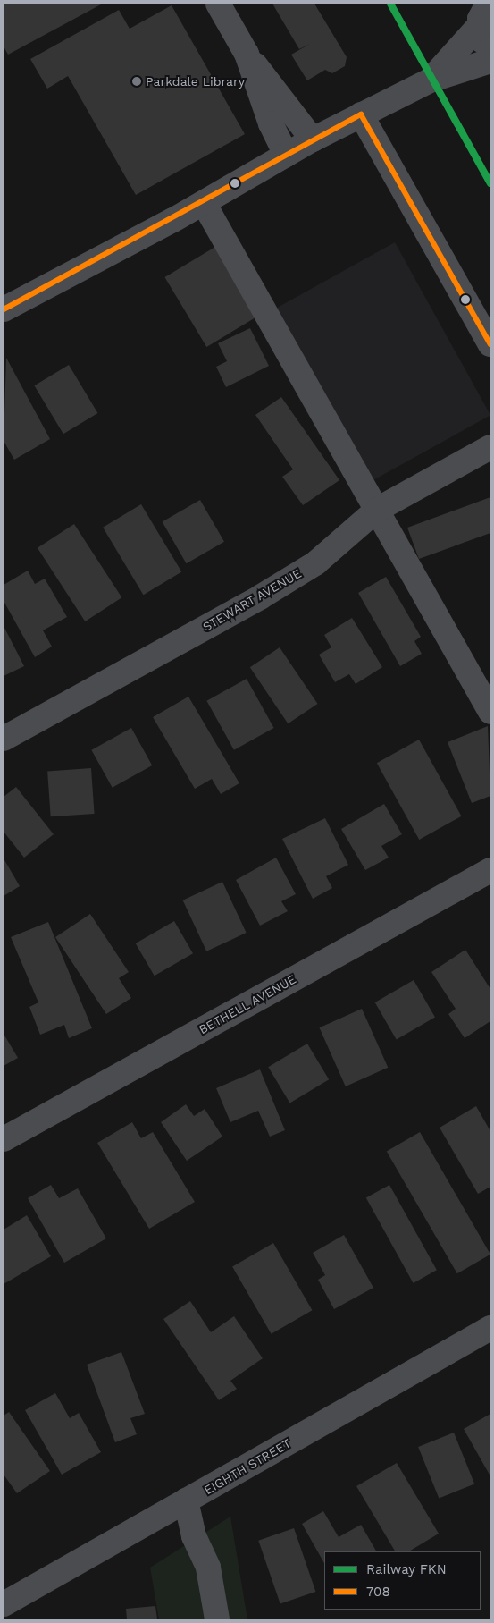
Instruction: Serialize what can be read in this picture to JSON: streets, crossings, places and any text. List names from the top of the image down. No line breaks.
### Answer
{"streets":{"street":["STEWART AVENUE","BETHELL AVENUE","EIGHTH STREET"]},"places":["Parkdale Library"],"lines":["rail line FKN","transit line 708"],"legend":["Railway FKN","708"]}
